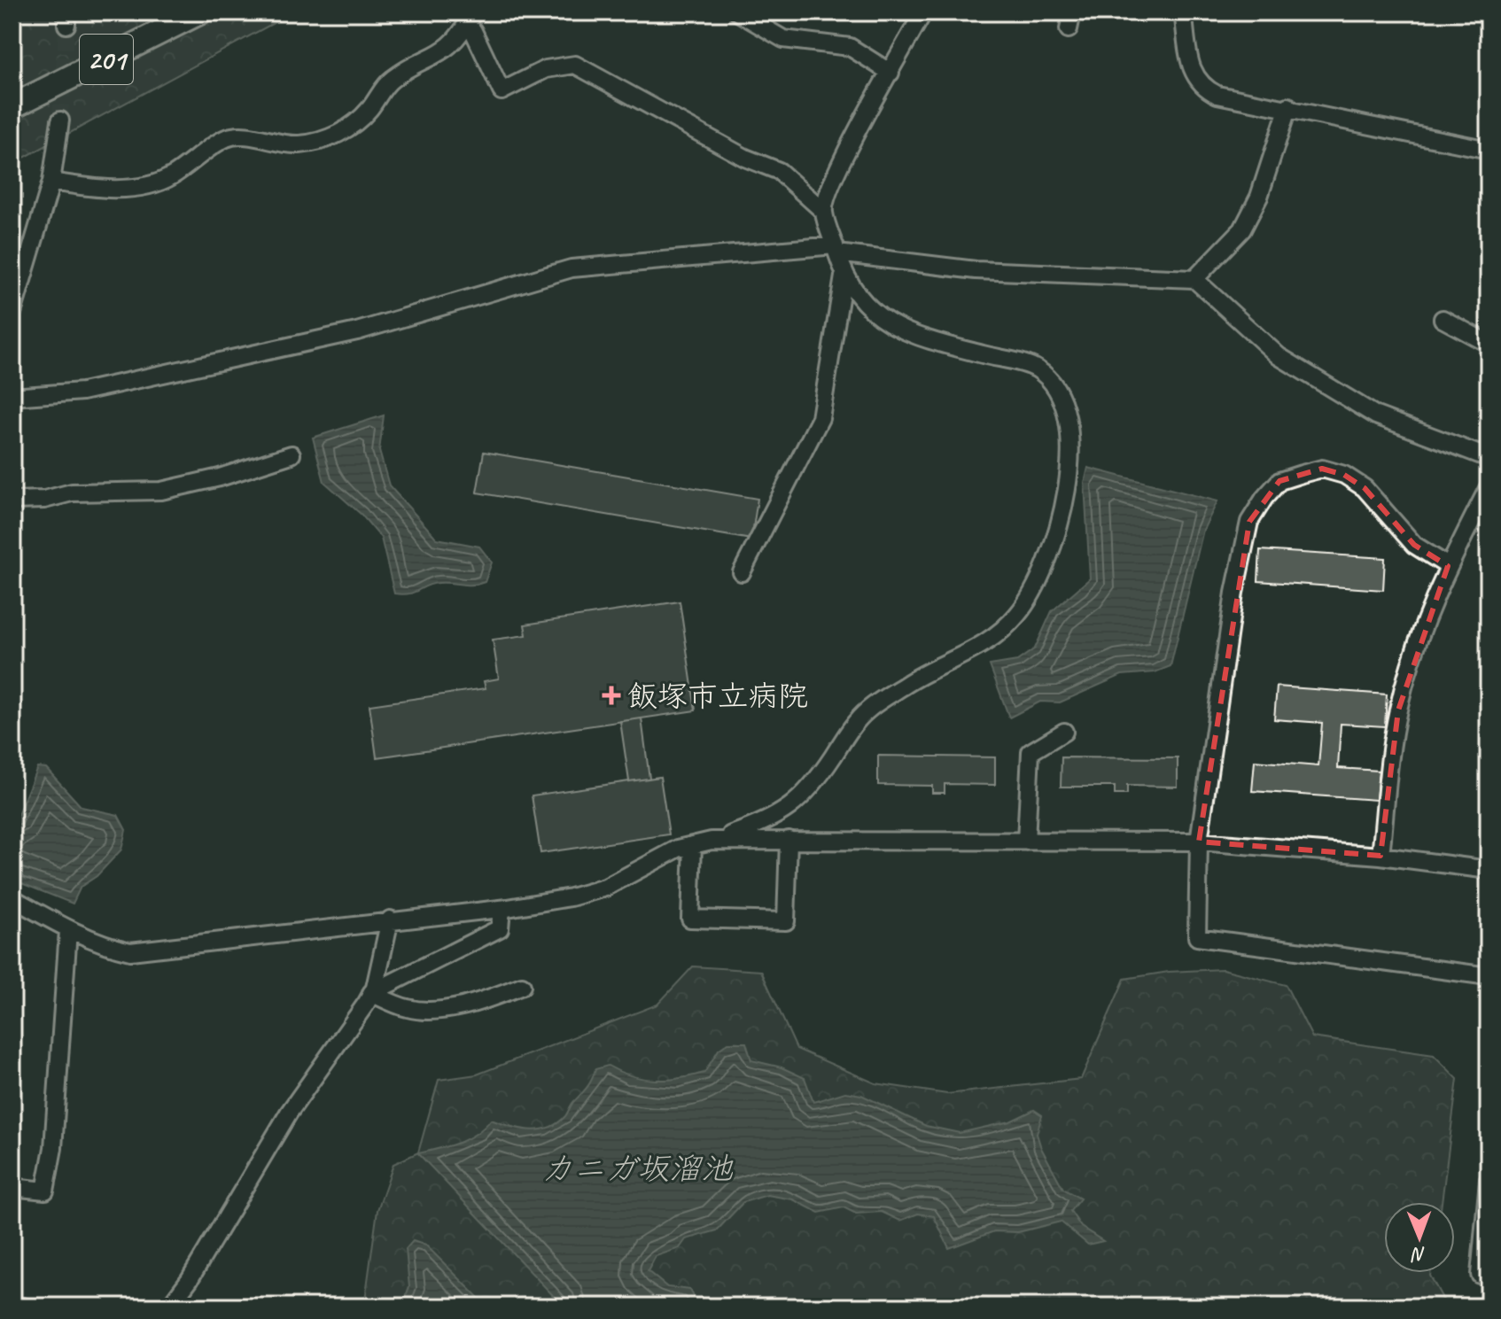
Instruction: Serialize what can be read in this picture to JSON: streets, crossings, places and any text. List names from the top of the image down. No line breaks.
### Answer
{"streets":{"highway":["201"]},"water":["カニガ坂溜池"],"places":{"health":["飯塚市立病院"]},"north":"bottom"}
